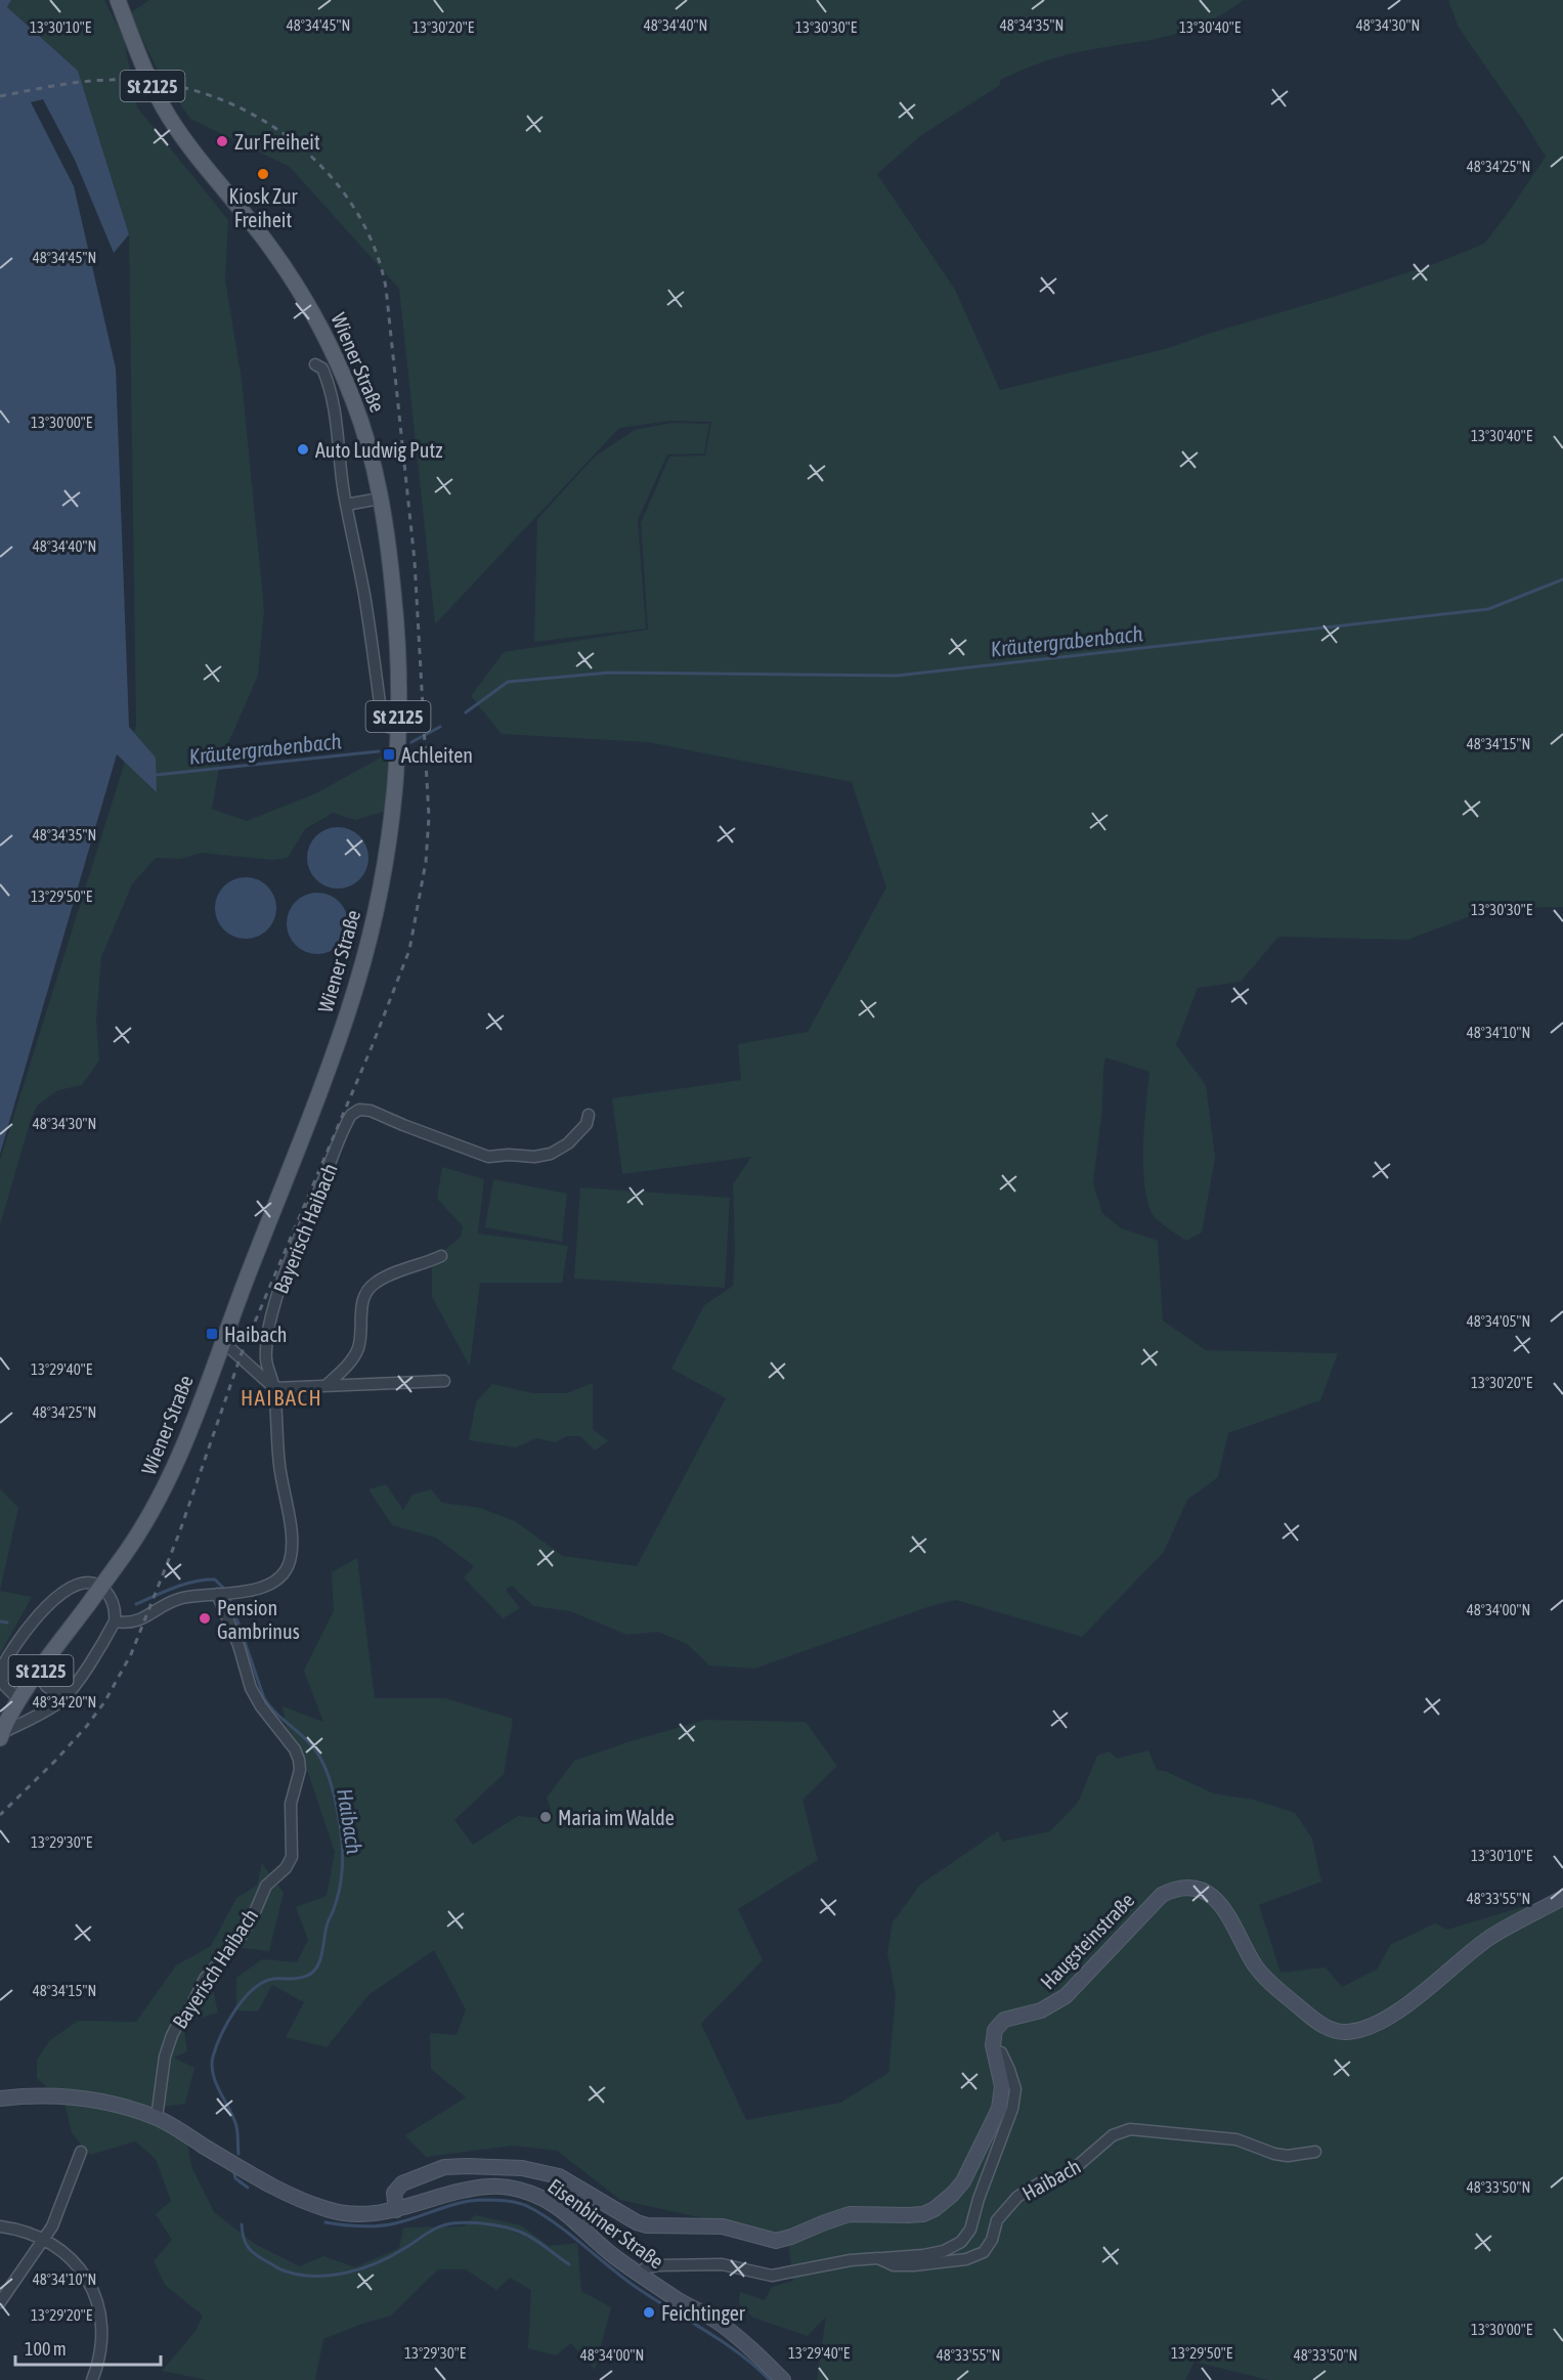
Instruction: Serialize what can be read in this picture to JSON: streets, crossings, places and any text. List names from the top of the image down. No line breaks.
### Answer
{"streets":{"main road":["St 2125","Wiener Straße","Haugsteinstraße","Eisenbirner Straße"],"street":["Bayerisch Haibach","Haibach"]},"crossings":[["Bayerisch Haibach","Eisenbirner Straße"],["Haugsteinstraße","Eisenbirner Straße"],["Haibach","Eisenbirner Straße"]],"districts":["HAIBACH"],"water":["Kräutergrabenbach","Haibach"],"places":{"other":["Zur Freiheit","Kiosk Zur Freiheit","Auto Ludwig Putz","Pension Gambrinus","Maria im Walde","Feichtinger"],"transit":["Achleiten","Haibach"]},"scale_bar":"100 m","coordinates":["48°34'45\"N","48°34'40\"N","48°34'35\"N","48°34'30\"N","13°30'10\"E","13°30'20\"E","13°30'30\"E","13°30'40\"E","48°34'25\"N","13°30'00\"E","48°34'15\"N","13°29'50\"E","48°34'10\"N","48°34'05\"N","13°29'40\"E","48°34'00\"N","48°34'20\"N","13°29'30\"E","48°33'55\"N","48°33'50\"N","13°29'20\"E"]}
